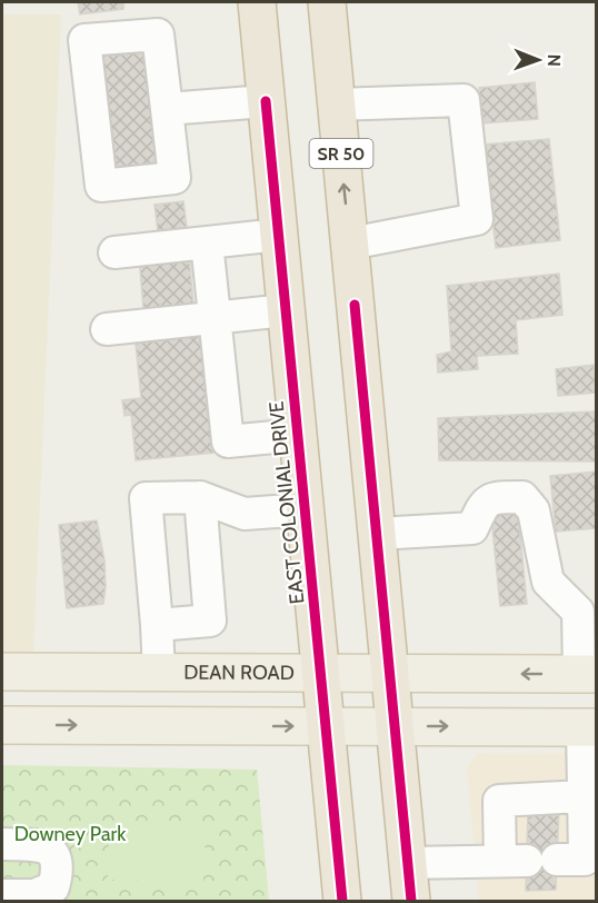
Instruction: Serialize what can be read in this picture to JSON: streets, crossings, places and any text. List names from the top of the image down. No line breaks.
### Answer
{"streets":{"highway":["SR 50","EAST COLONIAL DRIVE"],"main road":["DEAN ROAD"]},"crossings":[["SR 50","DEAN ROAD"],["EAST COLONIAL DRIVE","DEAN ROAD"]],"parks":["Downey Park"],"north":"right"}
